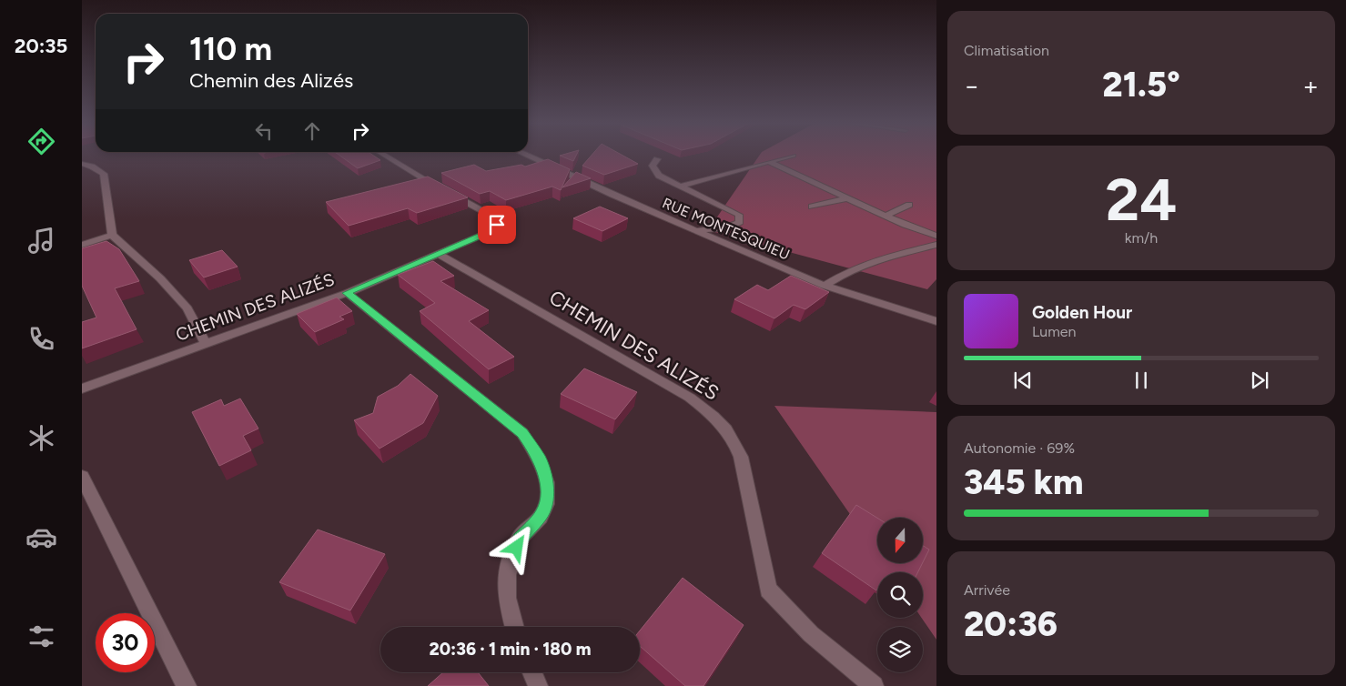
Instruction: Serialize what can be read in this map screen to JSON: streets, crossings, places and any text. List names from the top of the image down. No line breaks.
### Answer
{"streets":{"street":["RUE MONTESQUIEU","CHEMIN DES ALIZÉS"]},"north":"bottom","page":{"tabs":"20:35","tile":["Climatisation",["24","km/h"],["Autonomie · 69%","345 km"],["Arrivée","20:36"]],"turn":["110 m","Chemin des Alizés"],"heat":["−","21.5°","+"],"song":["Golden Hour","Lumen"],"limit":"30","trip":"20:36 · 1 min · 180 m"}}
